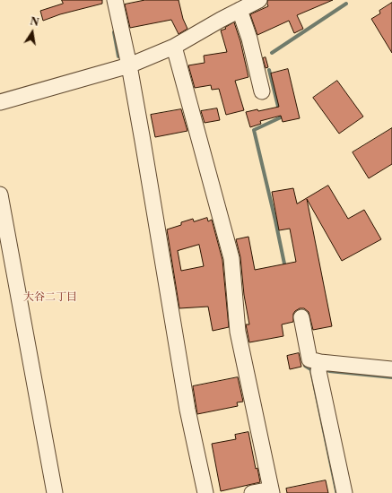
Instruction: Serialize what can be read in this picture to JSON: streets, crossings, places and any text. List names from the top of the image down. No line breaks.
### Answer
{"districts":["大谷二丁目"],"north":"top"}
